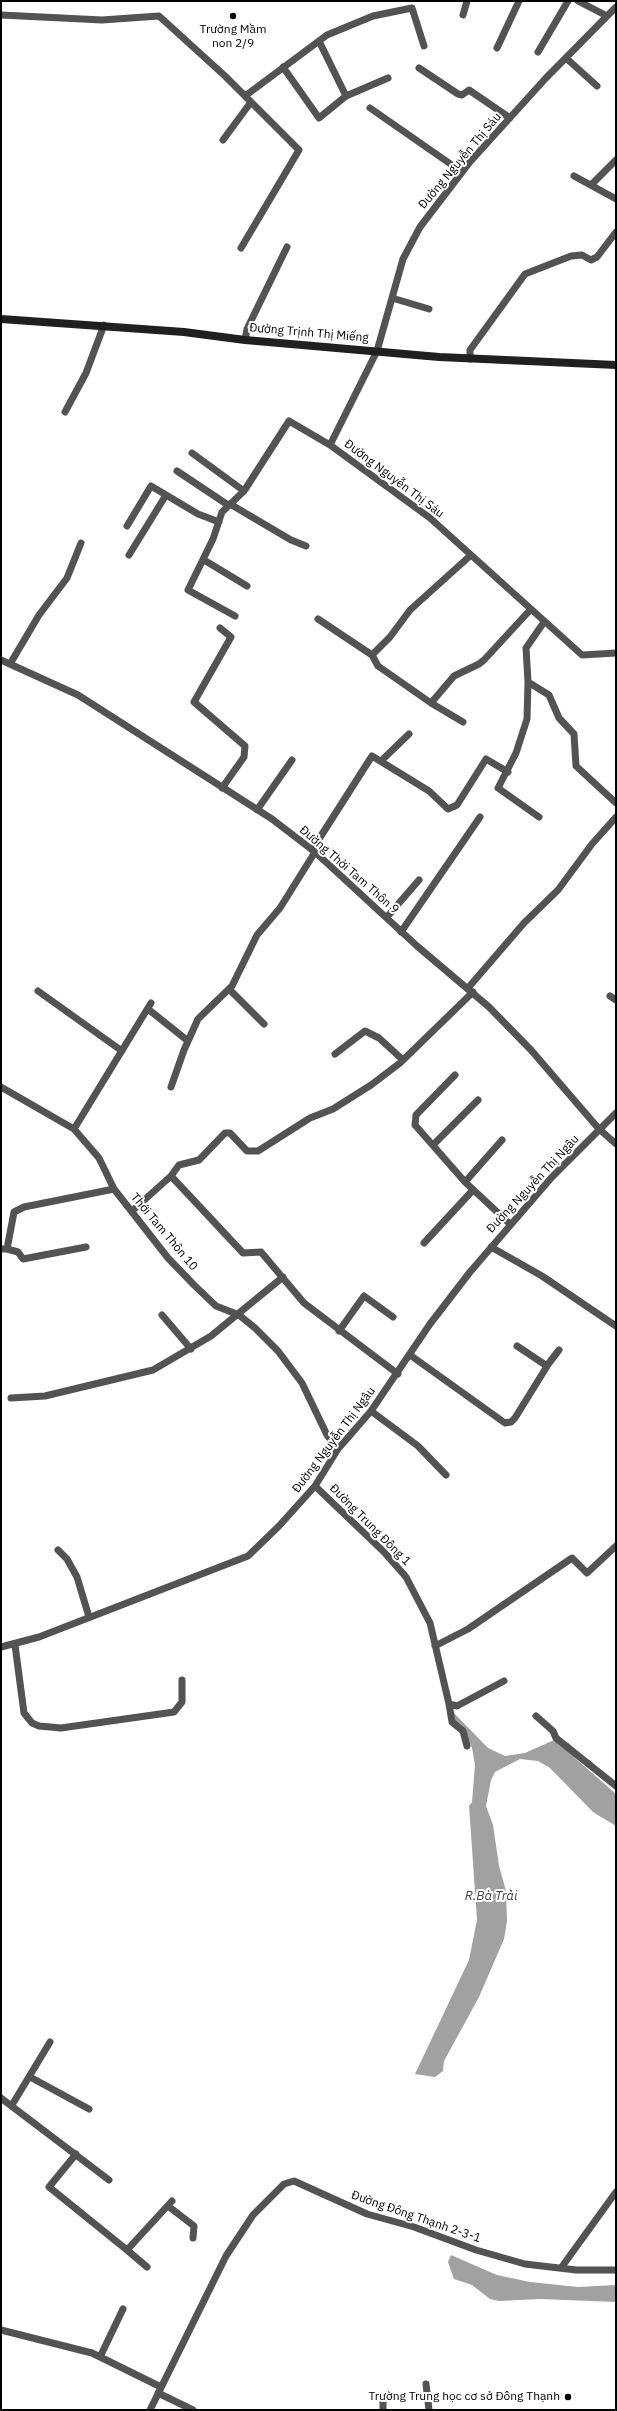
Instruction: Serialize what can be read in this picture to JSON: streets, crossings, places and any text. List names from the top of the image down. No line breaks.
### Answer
{"streets":{"main road":["Đường Trịnh Thị Miếng"],"street":["Đường Nguyễn Thị Sáu","Đường Thời Tam Thôn 9","Đường Nguyễn Thị Ngâu","Thới Tam Thôn 10","Đường Trung Đông 1","Đường Đông Thạnh 2-3-1"]},"crossings":[["Đường Nguyễn Thị Sáu","Đường Trịnh Thị Miếng"],["Đường Thời Tam Thôn 9","Đường Nguyễn Thị Ngâu"],["Đường Nguyễn Thị Ngâu","Thới Tam Thôn 10"],["Đường Nguyễn Thị Ngâu","Đường Trung Đông 1"]],"water":["R.Bà Trải"],"places":["Trường Mầm non 2/9","Trường Trung học cơ sở Đông Thạnh"]}
